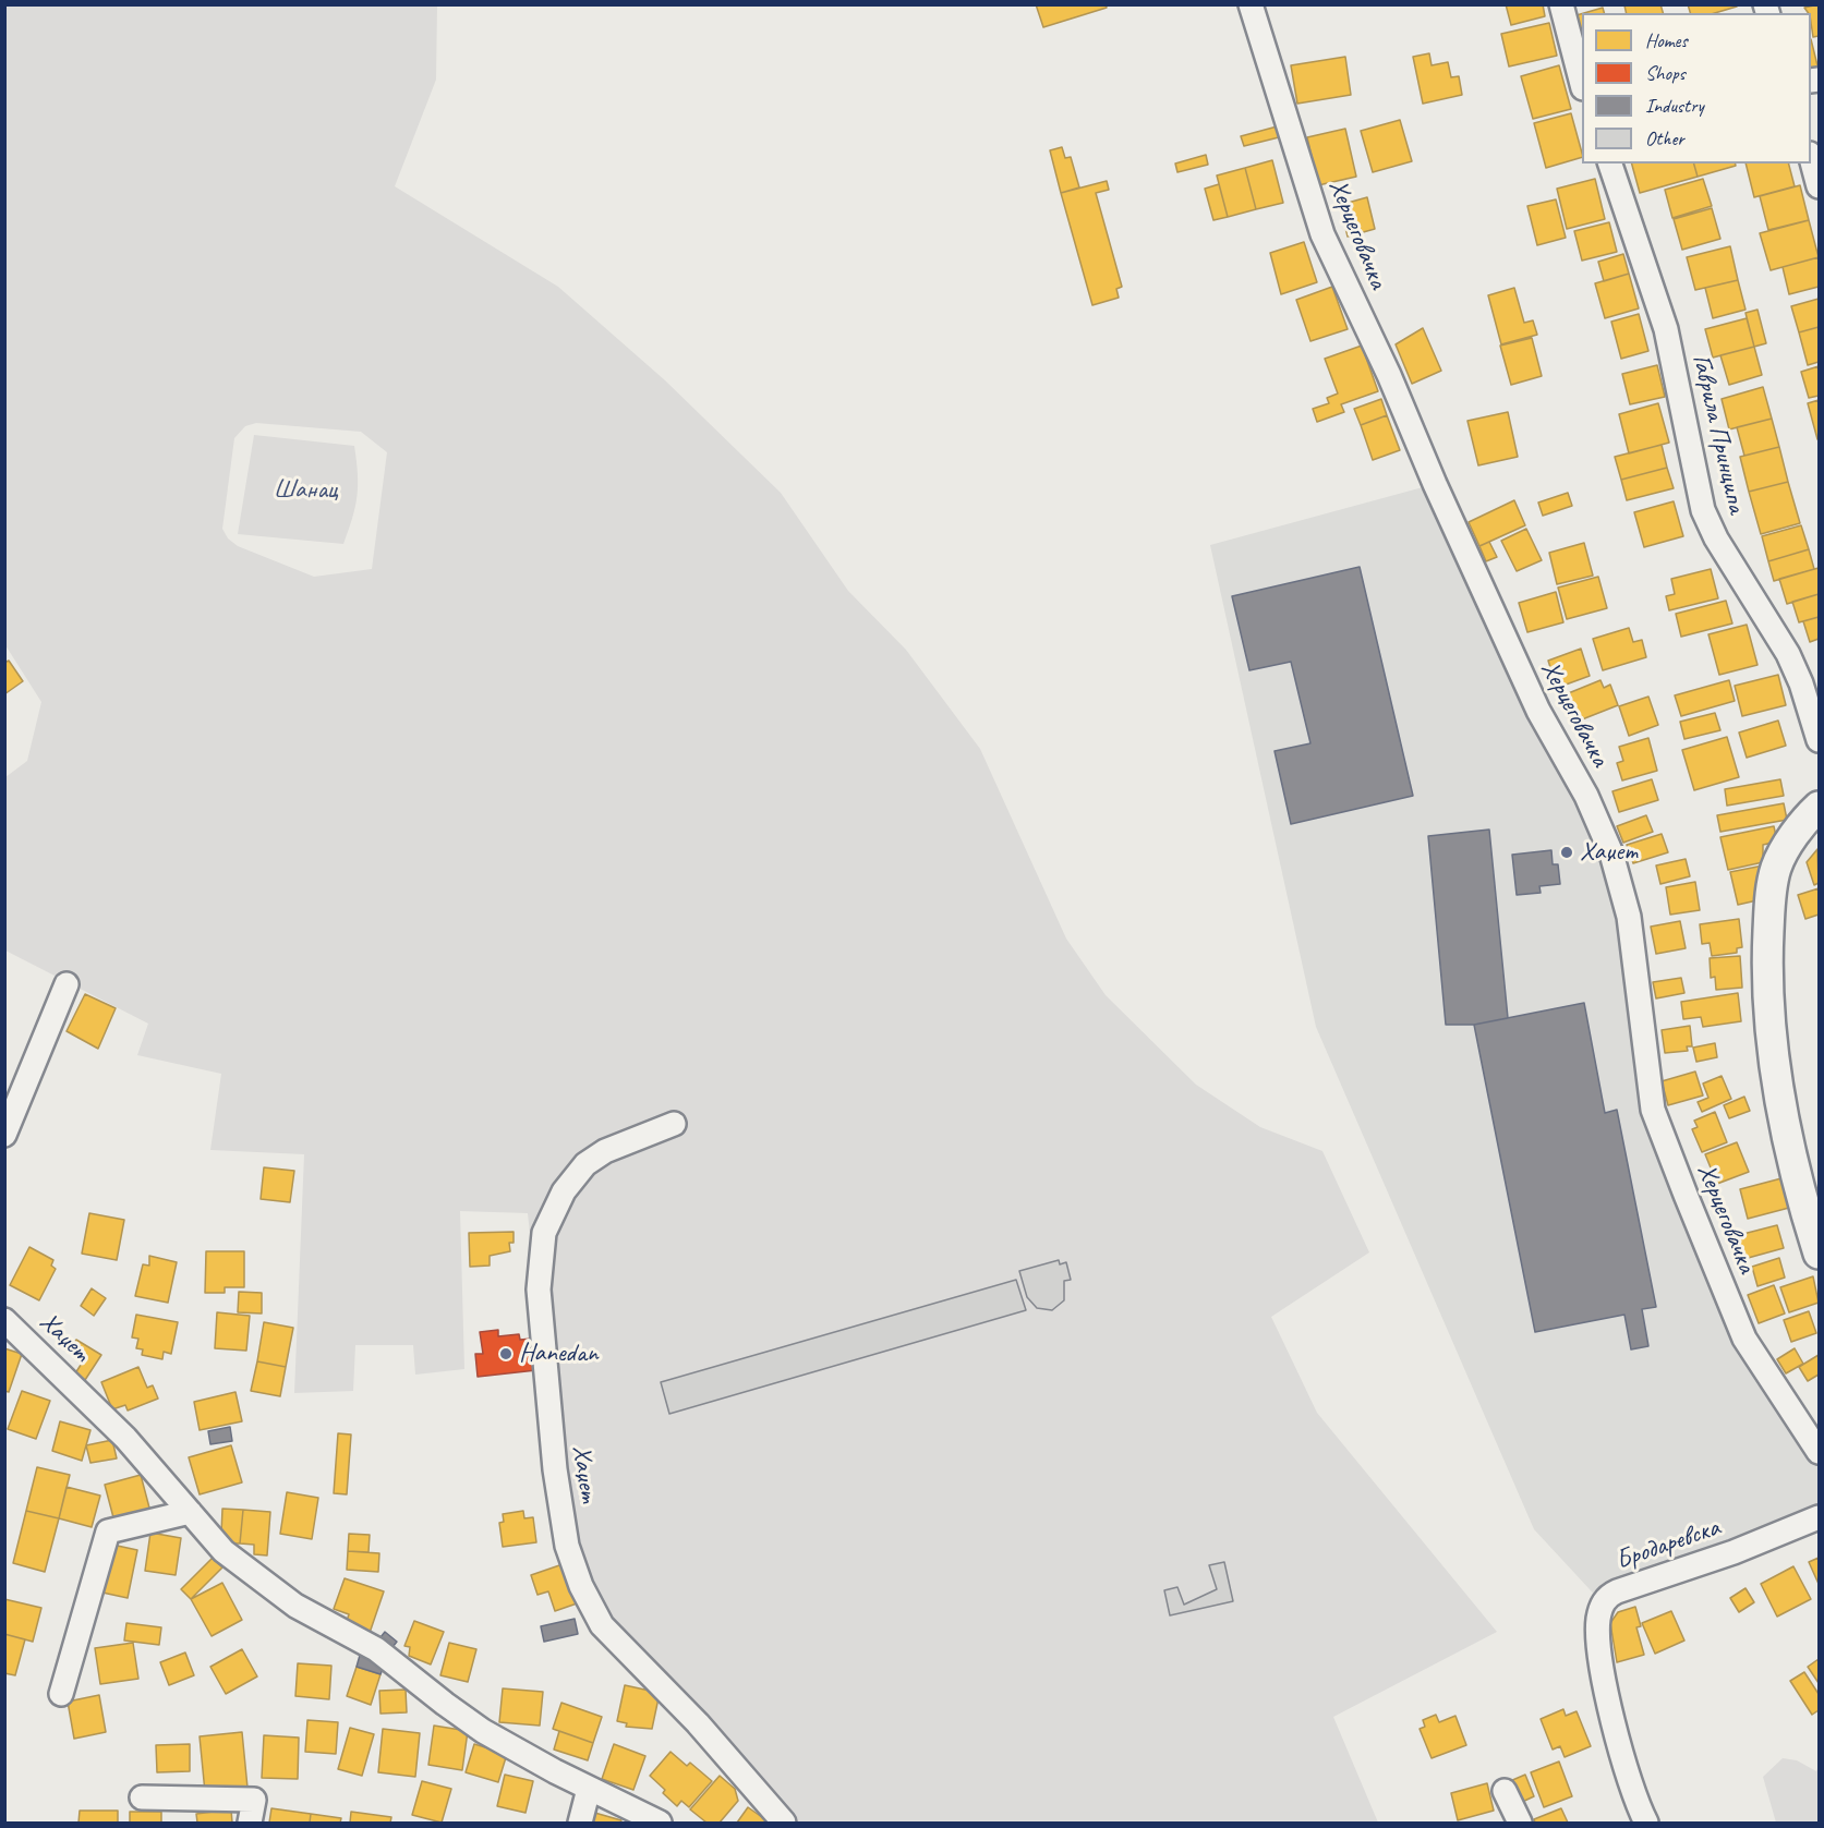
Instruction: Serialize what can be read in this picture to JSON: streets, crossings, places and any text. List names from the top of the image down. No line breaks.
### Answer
{"streets":{"street":["Херцеговачка","Гаврила Принципа","Хаџет","Бродаревска"]},"parks":["Шанац"],"places":["Хаџет","Hanedan"],"legend":["Homes","Shops","Industry","Other"]}
